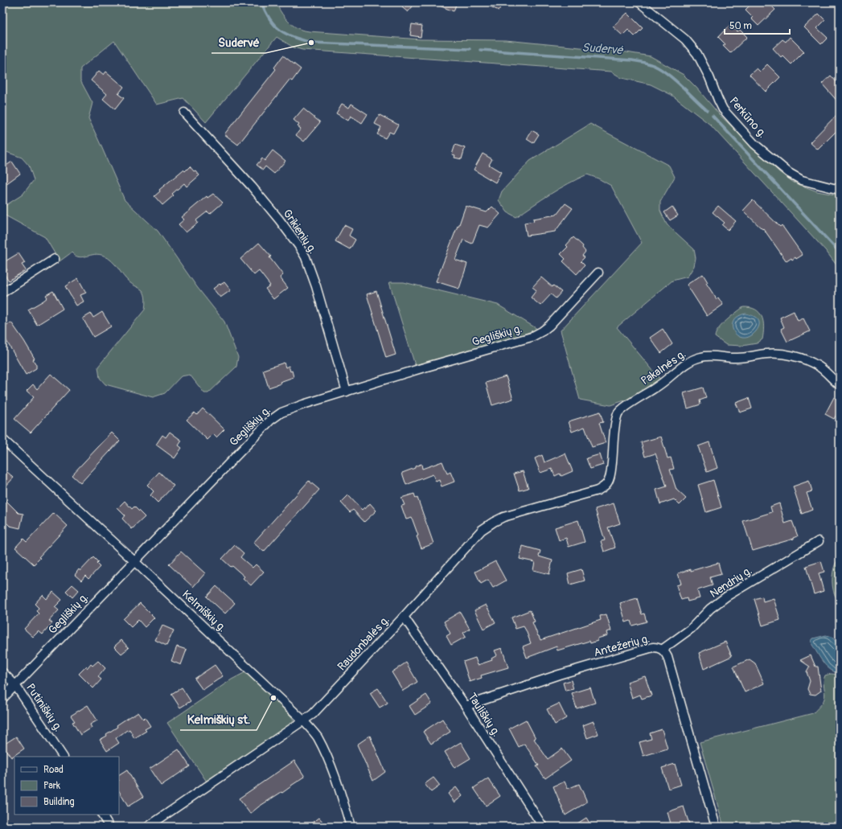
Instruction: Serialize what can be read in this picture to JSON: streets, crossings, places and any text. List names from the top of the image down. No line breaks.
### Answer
{"streets":{"street":["Perkūno g.","Grikienių g.","Gegliškių g.","Pakalnės g.","Nendrių g.","Kelmiškių g.","Raudonbalės g.","Antežerių g.","Putiniškių g.","Tauliškių g."]},"crossings":[["Grikienių g.","Gegliškių g."],["Gegliškių g.","Kelmiškių g."],["Gegliškių g.","Putiniškių g."],["Pakalnės g.","Raudonbalės g."],["Nendrių g.","Antežerių g."],["Kelmiškių g.","Raudonbalės g."],["Raudonbalės g.","Tauliškių g."],["Antežerių g.","Tauliškių g."]],"water":["Sudervė"],"places":["Sudervė","Kelmiškių st."],"legend":["Road","Park","Building"],"scale_bar":"50 m"}
